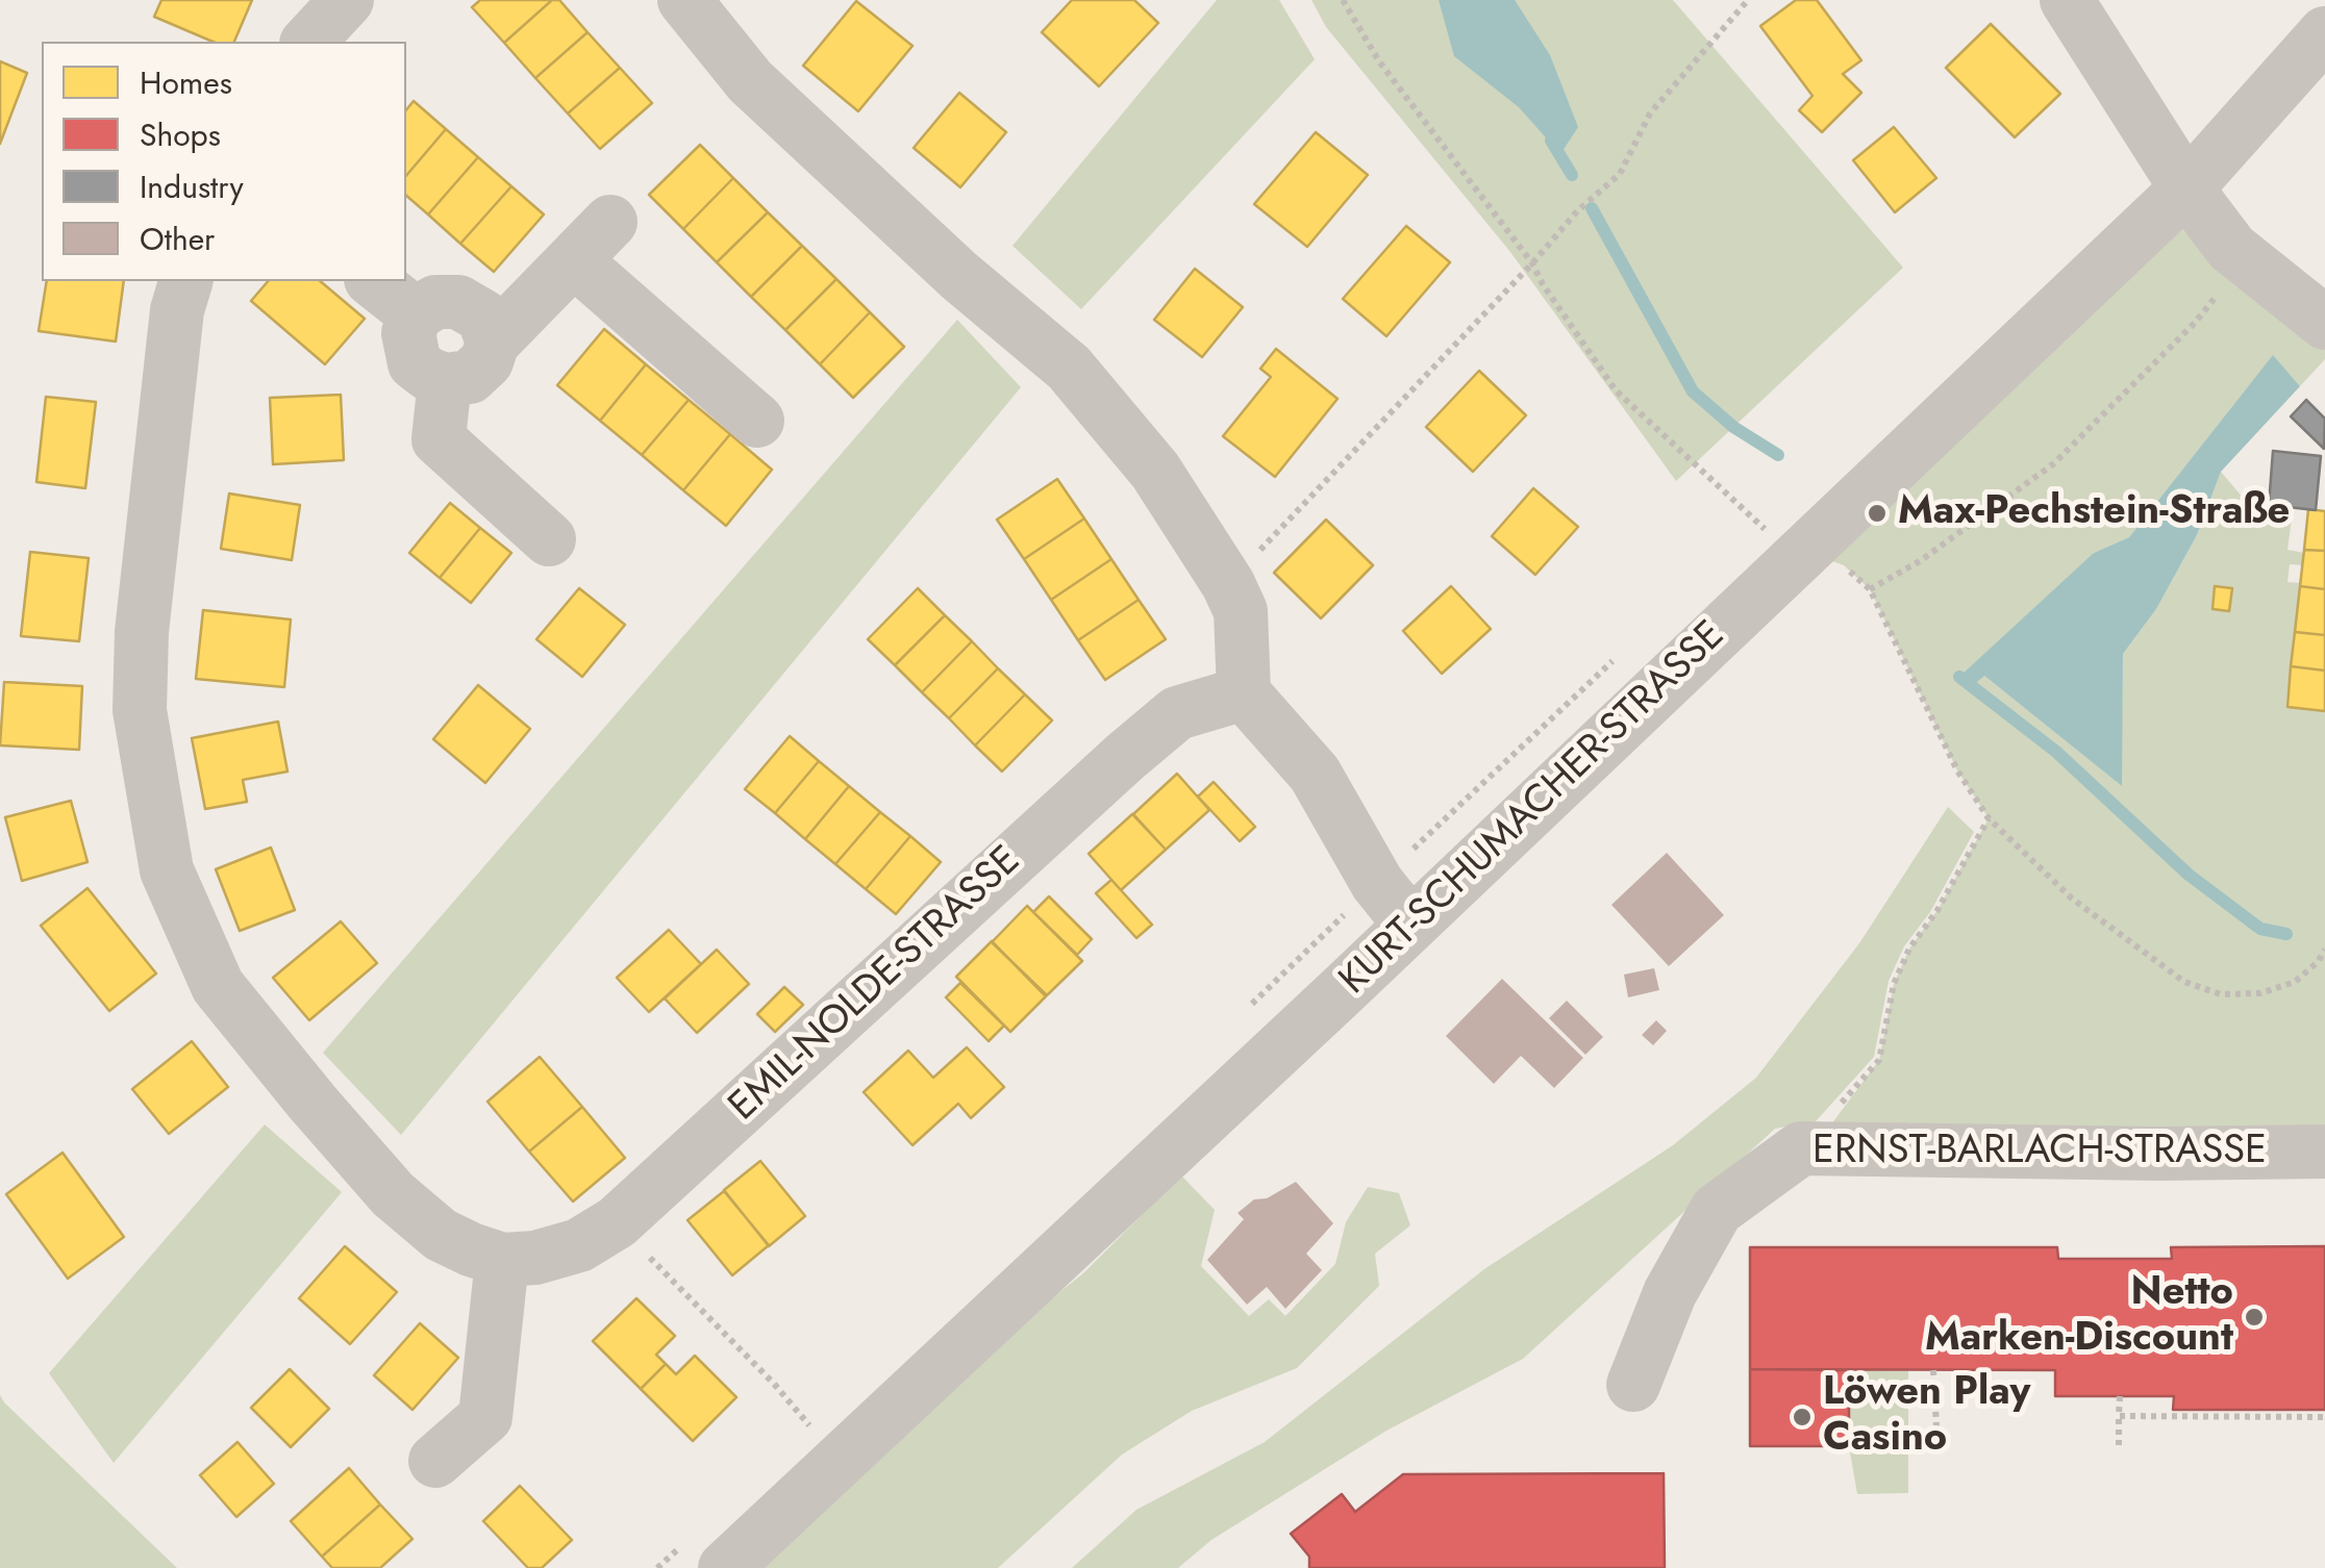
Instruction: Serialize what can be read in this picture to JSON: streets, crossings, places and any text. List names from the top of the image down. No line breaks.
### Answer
{"streets":{"street":["KURT-SCHUMACHER-STRASSE","EMIL-NOLDE-STRASSE","ERNST-BARLACH-STRASSE"]},"places":["Max-Pechstein-Straße","Netto Marken-Discount","Löwen Play Casino"],"legend":["Homes","Shops","Industry","Other"]}
